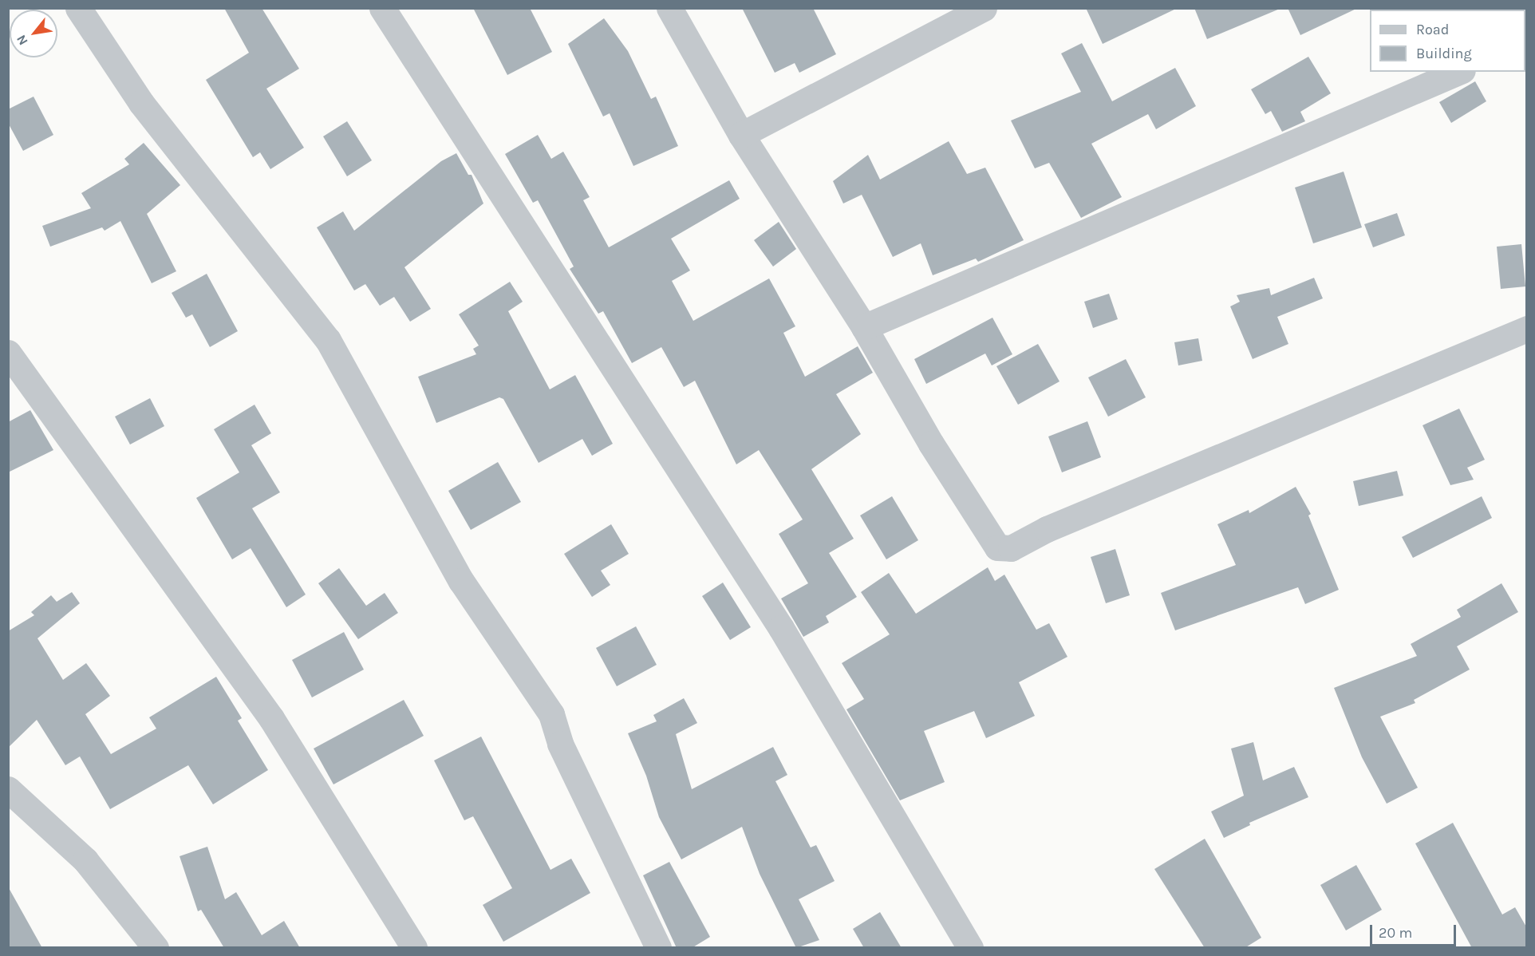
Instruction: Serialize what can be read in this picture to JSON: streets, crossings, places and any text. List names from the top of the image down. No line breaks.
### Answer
{"legend":["Road","Building"],"scale_bar":"20 m","north":"bottom left"}
